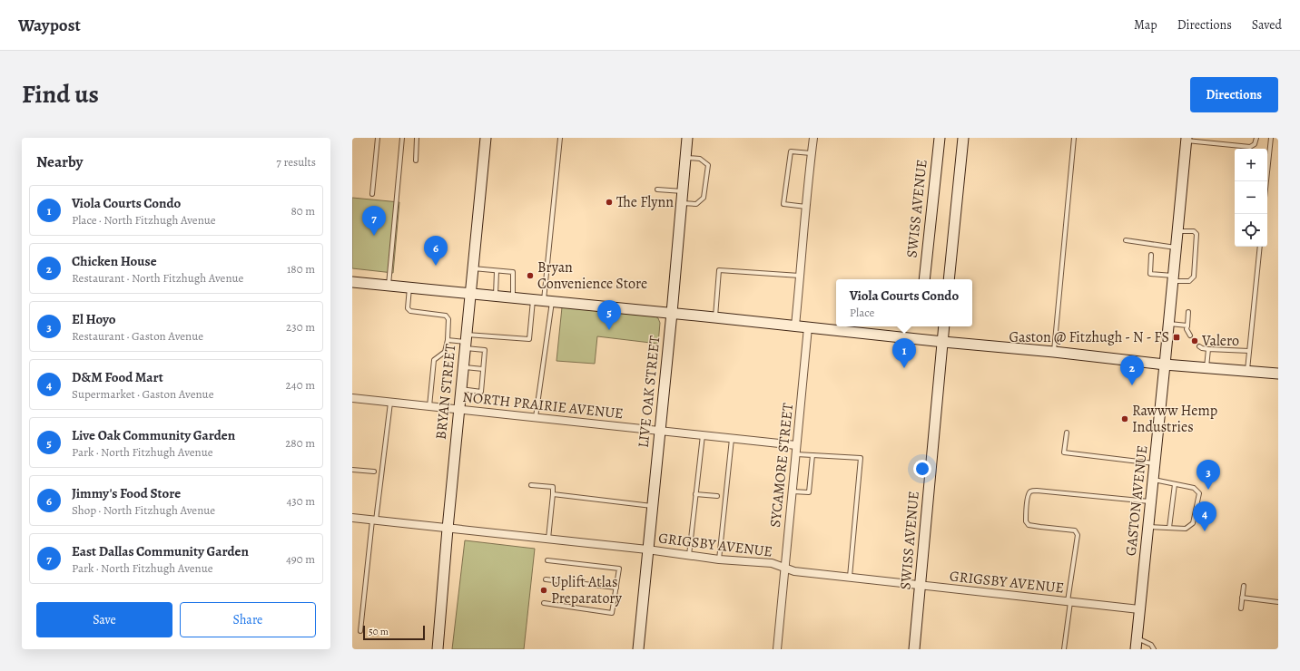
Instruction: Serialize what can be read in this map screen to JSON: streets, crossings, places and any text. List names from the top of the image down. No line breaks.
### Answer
{"streets":{"street":["SWISS AVENUE","BRYAN STREET","LIVE OAK STREET","NORTH PRAIRIE AVENUE","SYCAMORE STREET","GASTON AVENUE","GRIGSBY AVENUE"]},"crossings":[["SWISS AVENUE","GRIGSBY AVENUE"],["BRYAN STREET","NORTH PRAIRIE AVENUE"],["BRYAN STREET","GRIGSBY AVENUE"],["LIVE OAK STREET","NORTH PRAIRIE AVENUE"],["LIVE OAK STREET","GRIGSBY AVENUE"],["NORTH PRAIRIE AVENUE","SYCAMORE STREET"],["SYCAMORE STREET","GRIGSBY AVENUE"],["GASTON AVENUE","GRIGSBY AVENUE"]],"places":{"other":["The Flynn","Bryan Convenience Store","Valero","Rawww Hemp Industries","Uplift Atlas Preparatory"],"transit":["Gaston @ Fitzhugh - N - FS"]},"scale_bar":"50 m","page":{"header":"Waypost","nav":["Map","Directions","Saved"],"title":"Find us","buttons":["Directions",["Save","Share"]],"heading":["Nearby","7 results"],"map_buttons":["+","−"],"list":[{"mark":"1","name":"Viola Courts Condo","note":"Place · North Fitzhugh Avenue","value":"80 m"},{"mark":"2","name":"Chicken House","note":"Restaurant · North Fitzhugh Avenue","value":"180 m"},{"mark":"3","name":"El Hoyo","note":"Restaurant · Gaston Avenue","value":"230 m"},{"mark":"4","name":"D&M Food Mart","note":"Supermarket · Gaston Avenue","value":"240 m"},{"mark":"5","name":"Live Oak Community Garden","note":"Park · North Fitzhugh Avenue","value":"280 m"},{"mark":"6","name":"Jimmy's Food Store","note":"Shop · North Fitzhugh Avenue","value":"430 m"},{"mark":"7","name":"East Dallas Community Garden","note":"Park · North Fitzhugh Avenue","value":"490 m"}],"pins":["7","6","5","1","2","3","4"],"popup":["Viola Courts Condo","Place"],"scale":"50 m"}}
